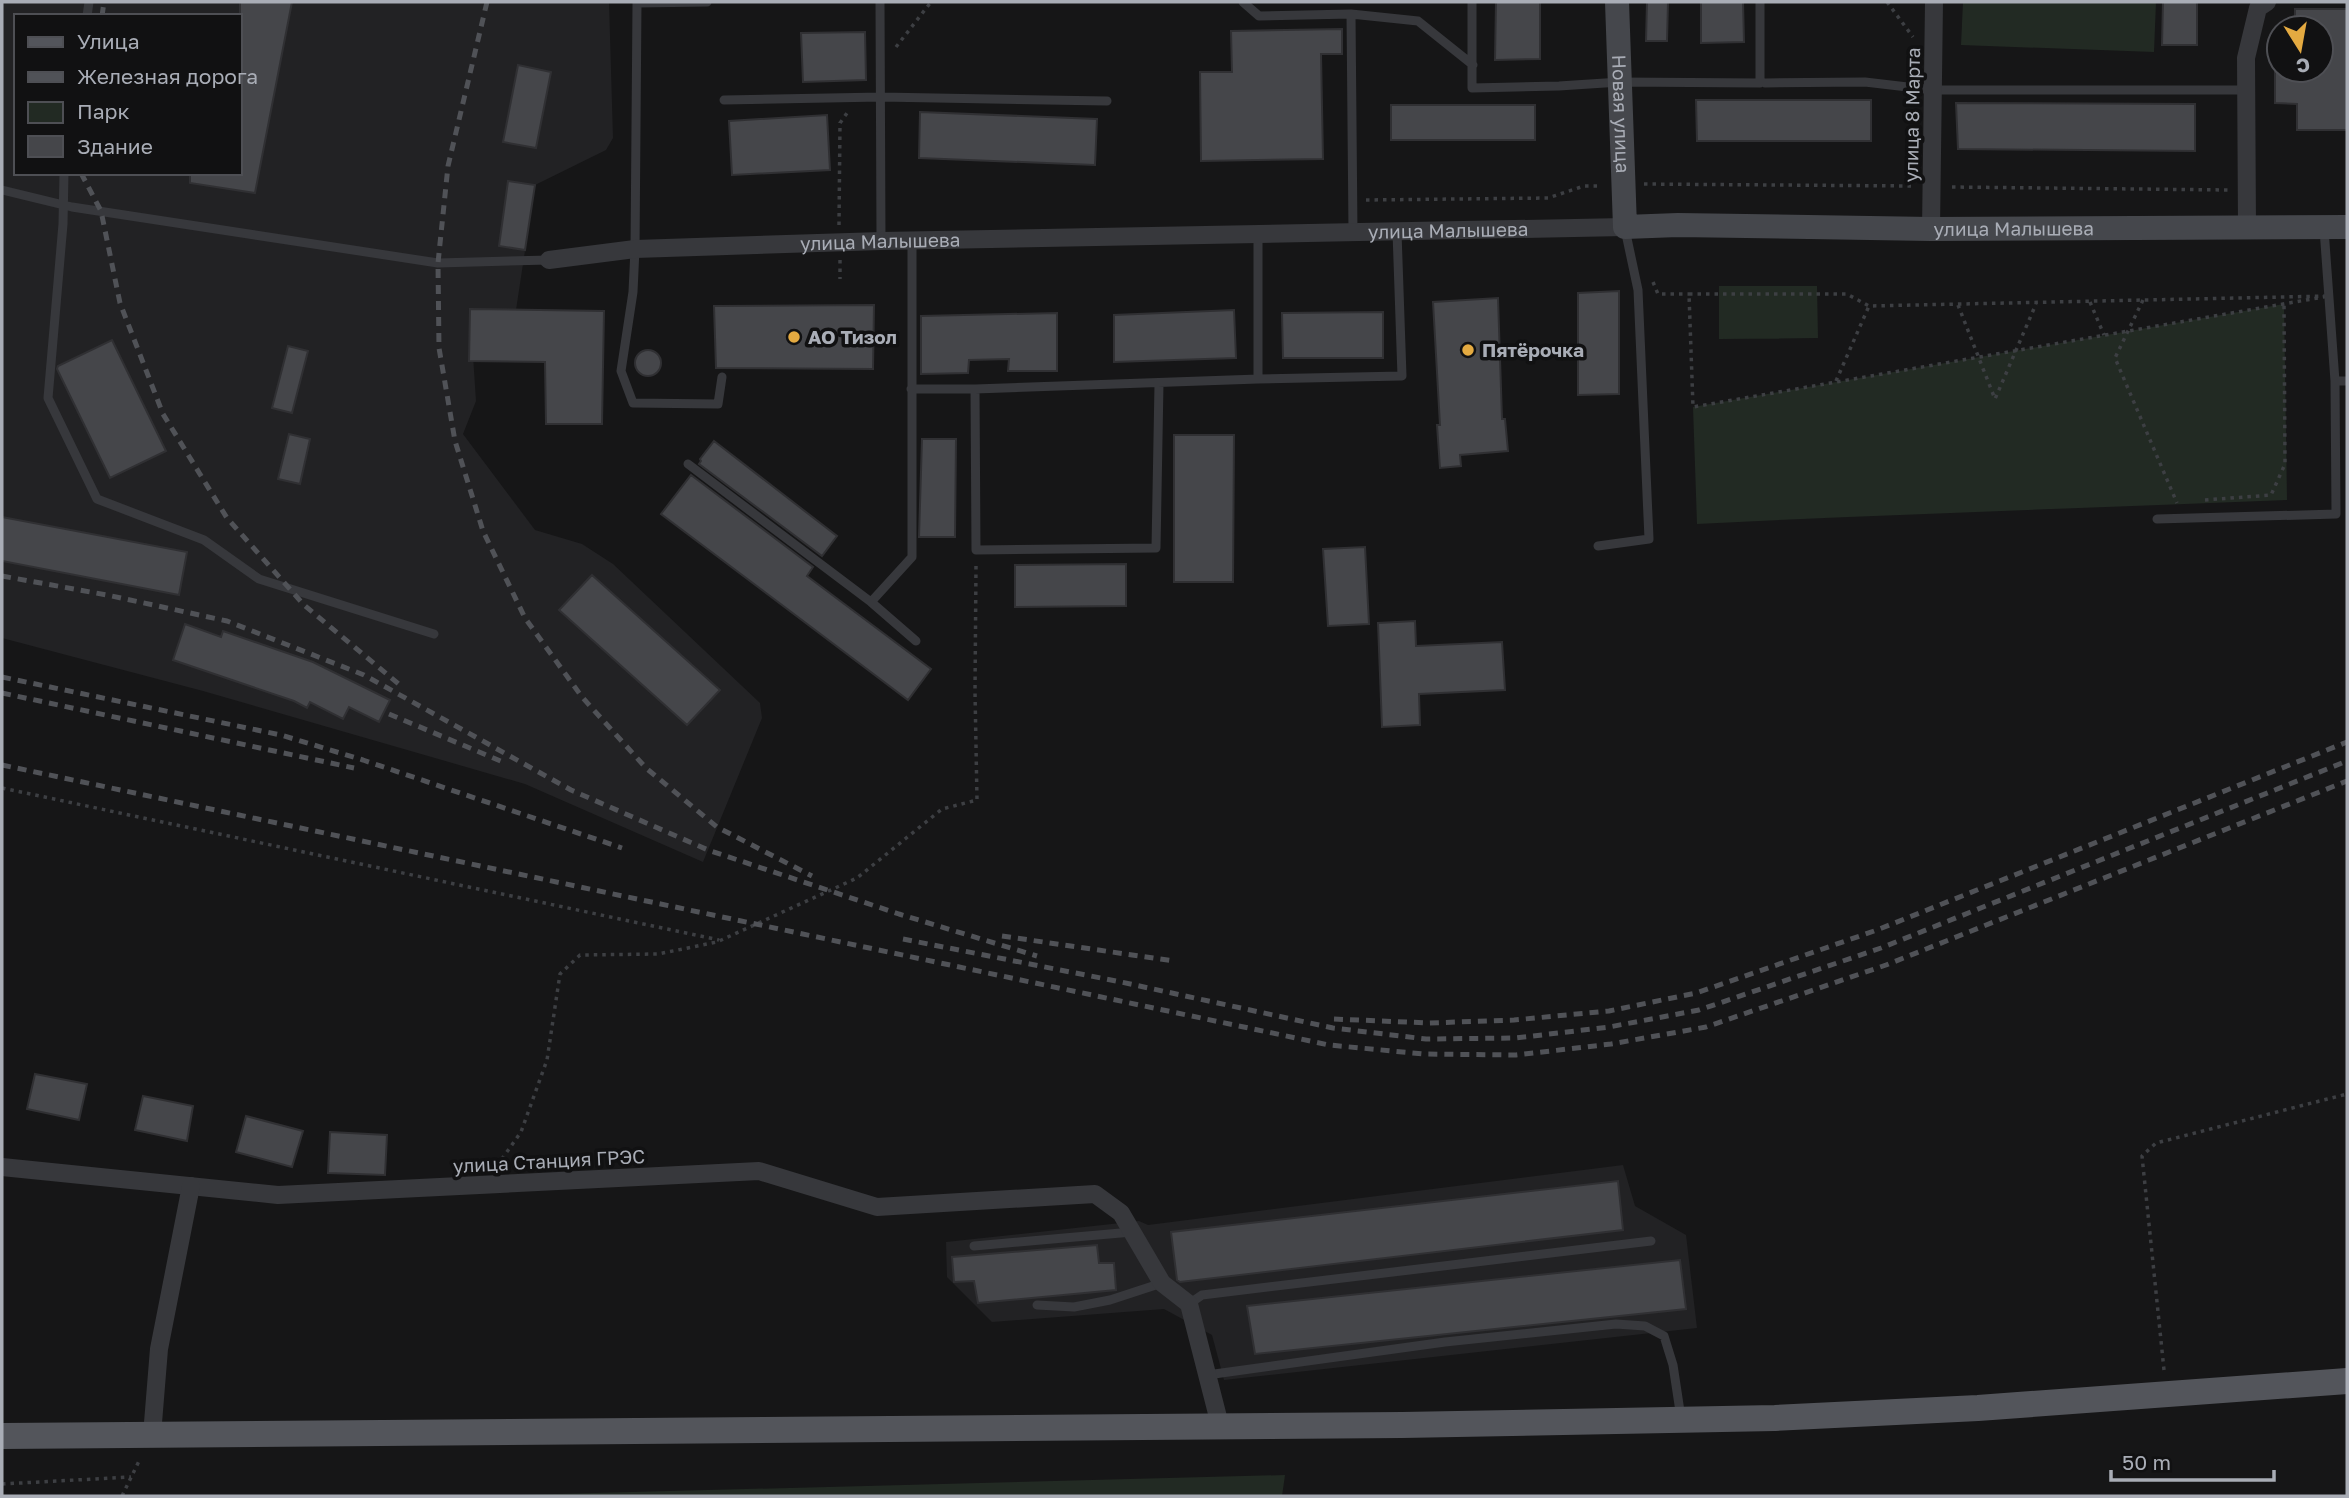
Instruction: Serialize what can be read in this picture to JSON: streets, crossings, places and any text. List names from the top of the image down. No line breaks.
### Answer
{"streets":{"main road":["Новая улица","улица Малышева"],"street":["улица 8 Марта","улица Станция ГРЭС"]},"crossings":[["Новая улица","улица Малышева"],["улица 8 Марта","улица Малышева"]],"places":["АО Тизол","Пятёрочка"],"legend":["Улица","Железная дорога","Парк","Здание"],"scale_bar":"50 m","north":"bottom"}
